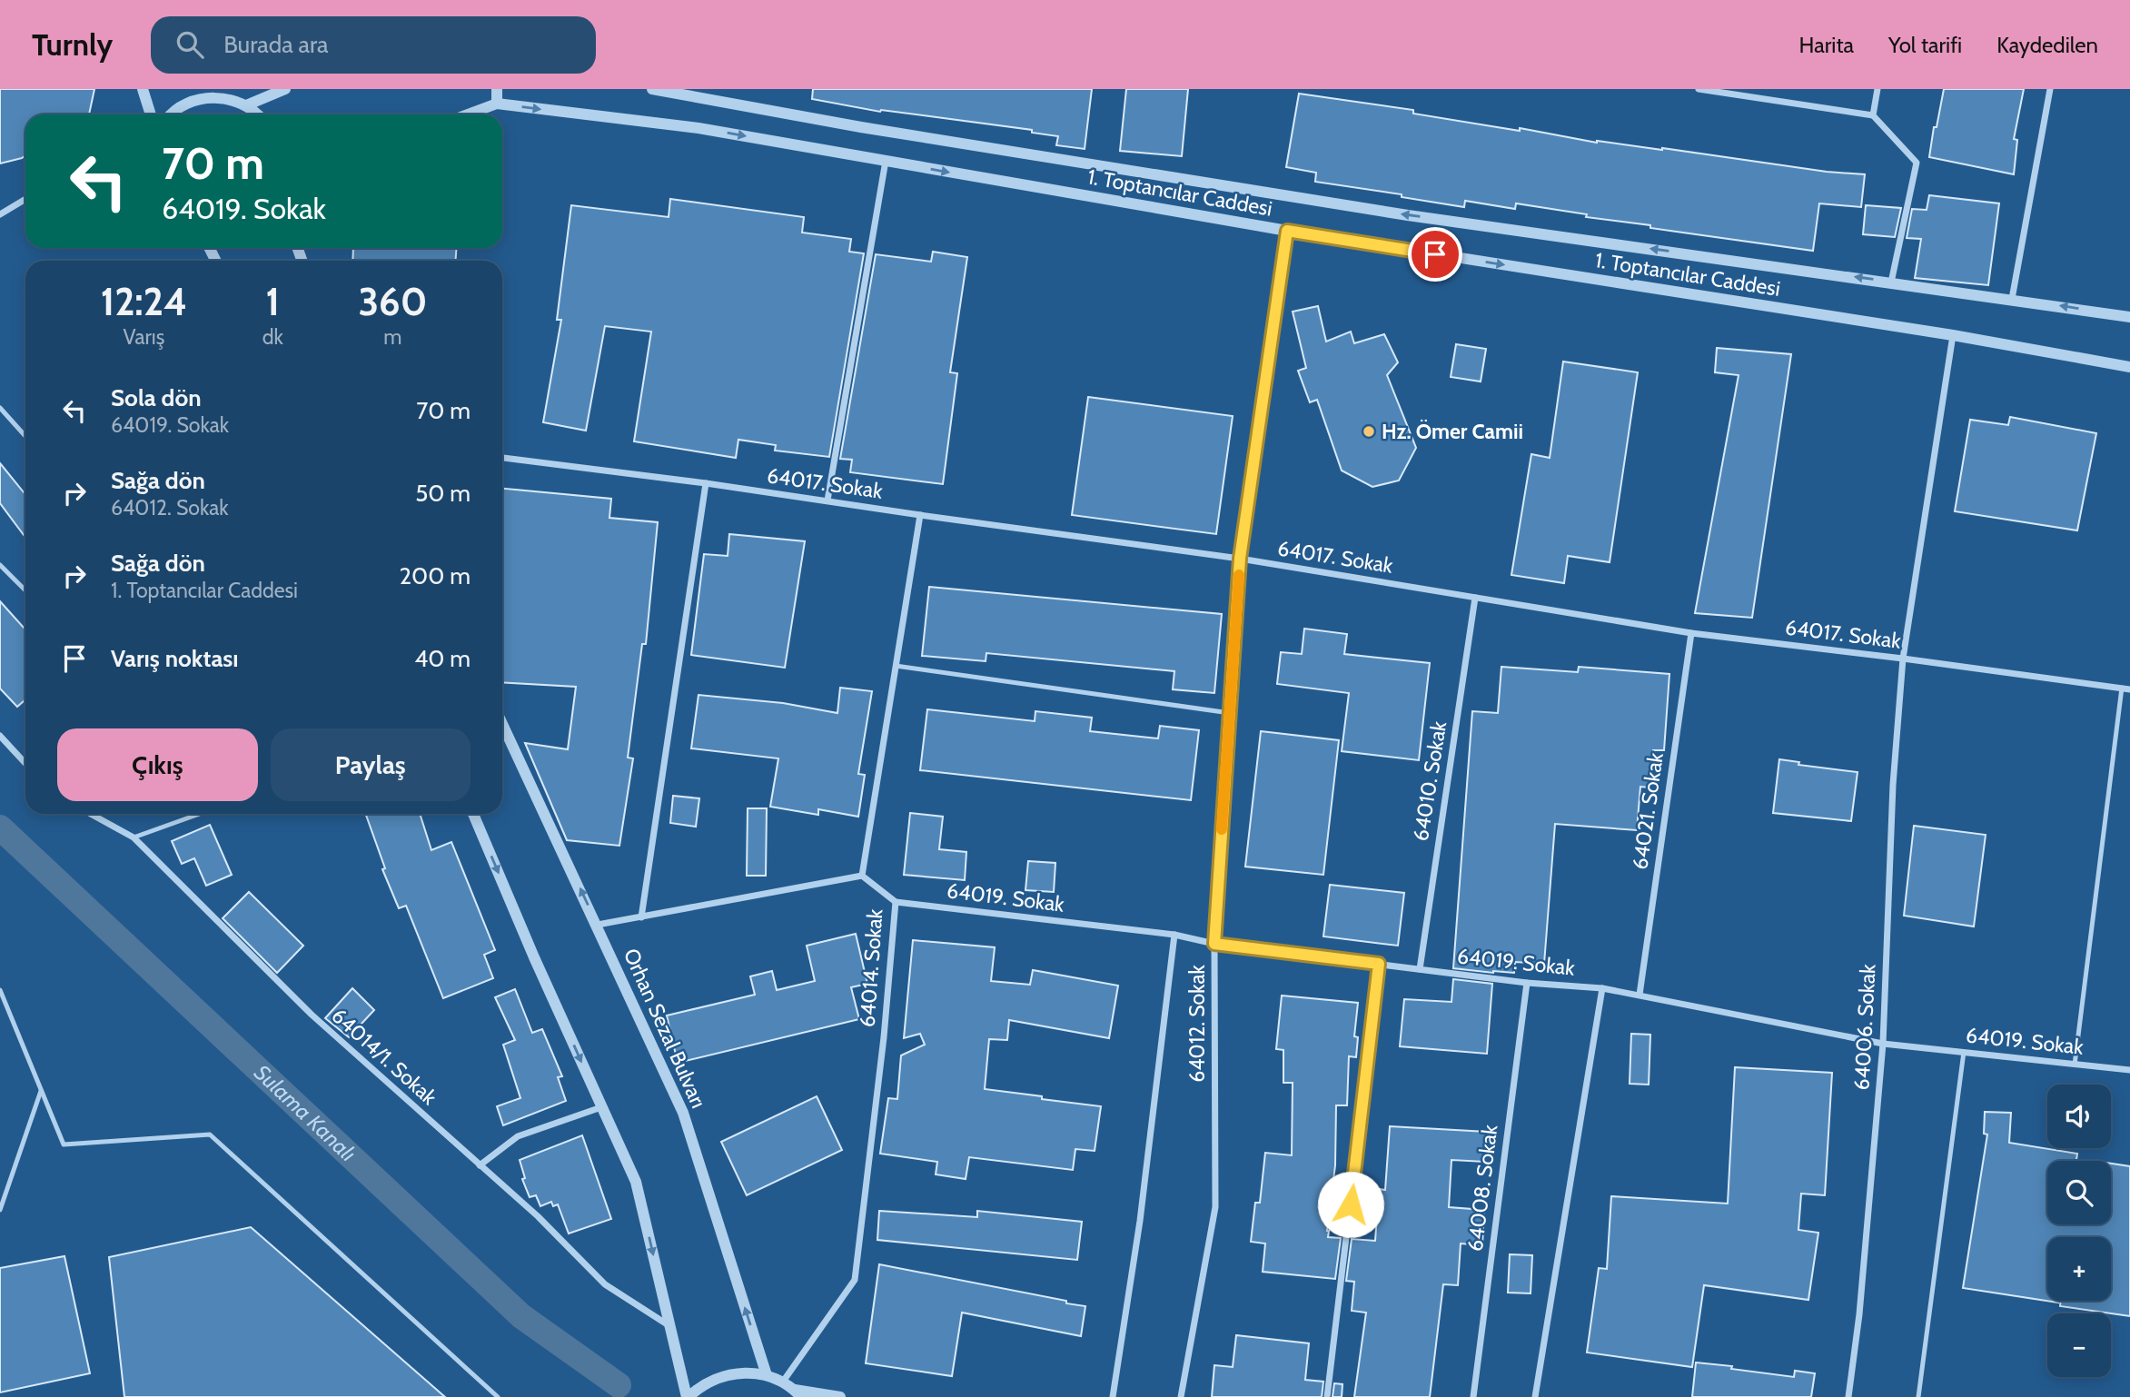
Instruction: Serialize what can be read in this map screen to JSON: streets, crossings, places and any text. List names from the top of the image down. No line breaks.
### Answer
{"streets":{"street":["1. Toptancılar Caddesi","64017. Sokak","64010. Sokak","64021. Sokak","64019. Sokak","64014. Sokak","64012. Sokak","64006. Sokak","Orhan Sezal Bulvarı","64014/1. Sokak","64008. Sokak"]},"crossings":[["1. Toptancılar Caddesi","64012. Sokak"],["1. Toptancılar Caddesi","64006. Sokak"],["64017. Sokak","64010. Sokak"],["64017. Sokak","64021. Sokak"],["64017. Sokak","64012. Sokak"],["64017. Sokak","64006. Sokak"],["64010. Sokak","64019. Sokak"],["64021. Sokak","64019. Sokak"],["64019. Sokak","64014. Sokak"],["64019. Sokak","64012. Sokak"],["64019. Sokak","64006. Sokak"],["64019. Sokak","64008. Sokak"]],"water":["Sulama Kanalı"],"places":["Hz. Ömer Camii"],"page":{"header":"Turnly","search":"Burada ara","nav":["Harita","Yol tarifi","Kaydedilen"],"turn":["70 m","64019. Sokak"],"eta":["12:24","Varış","1","dk","360","m"],"list":[{"name":"Sola dön","note":"64019. Sokak","value":"70 m"},{"name":"Sağa dön","note":"64012. Sokak","value":"50 m"},{"name":"Sağa dön","note":"1. Toptancılar Caddesi","value":"200 m"},{"name":"Varış noktası","value":"40 m"}],"buttons":["Çıkış","Paylaş"],"map_buttons":["+","−"]}}
